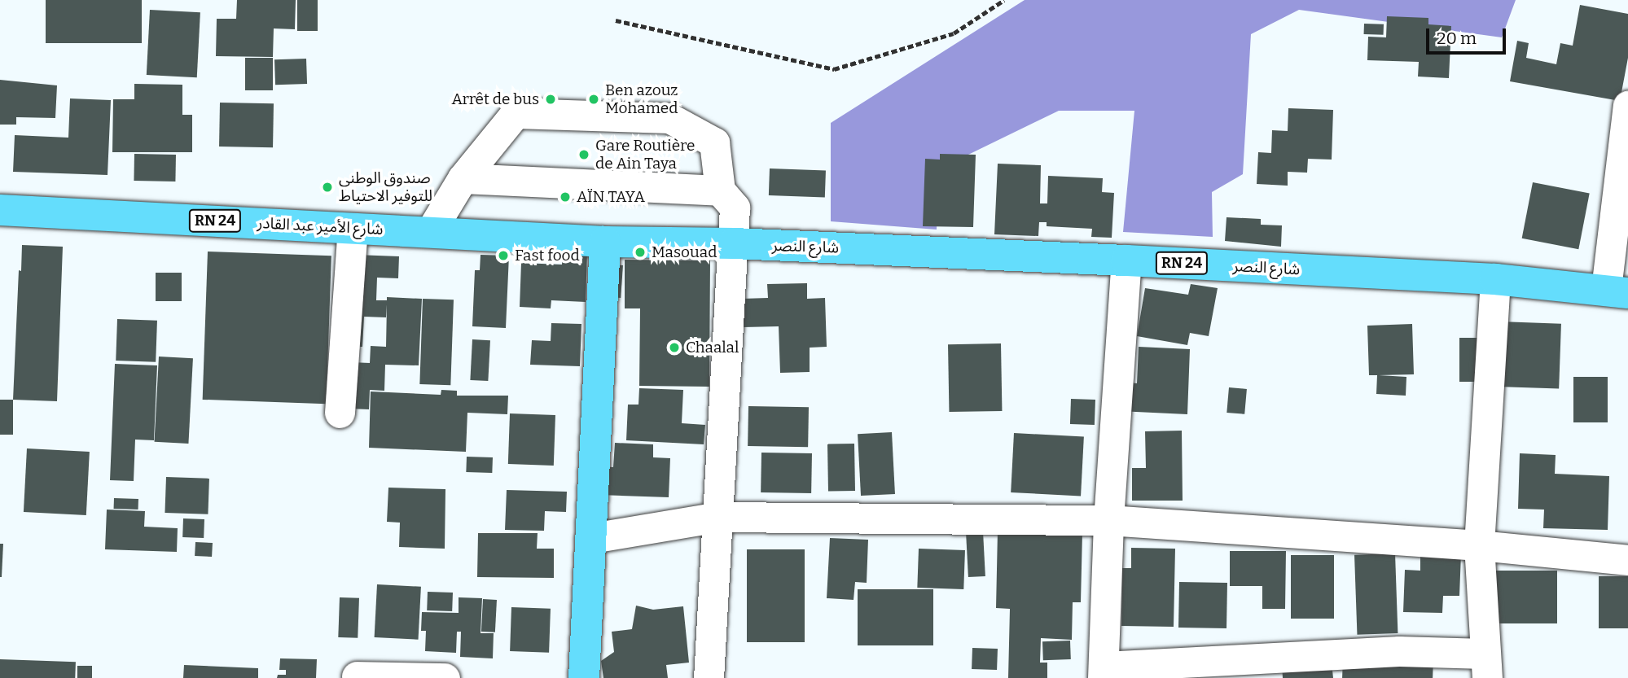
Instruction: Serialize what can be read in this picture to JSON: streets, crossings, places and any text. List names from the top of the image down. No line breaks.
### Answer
{"streets":{"main road":["RN 24","شارع الأمير عبد القادر","شارع النصر"]},"crossings":[["RN 24","شارع الأمير عبد القادر"],["RN 24","شارع النصر"]],"places":["Arrêt de bus","Ben azouz Mohamed","Gare Routière de Ain Taya","صندوق الوطني للتوفير الاحتياط","AÏN TAYA","Masouad","Fast food","Chaalal"],"scale_bar":"20 m"}
